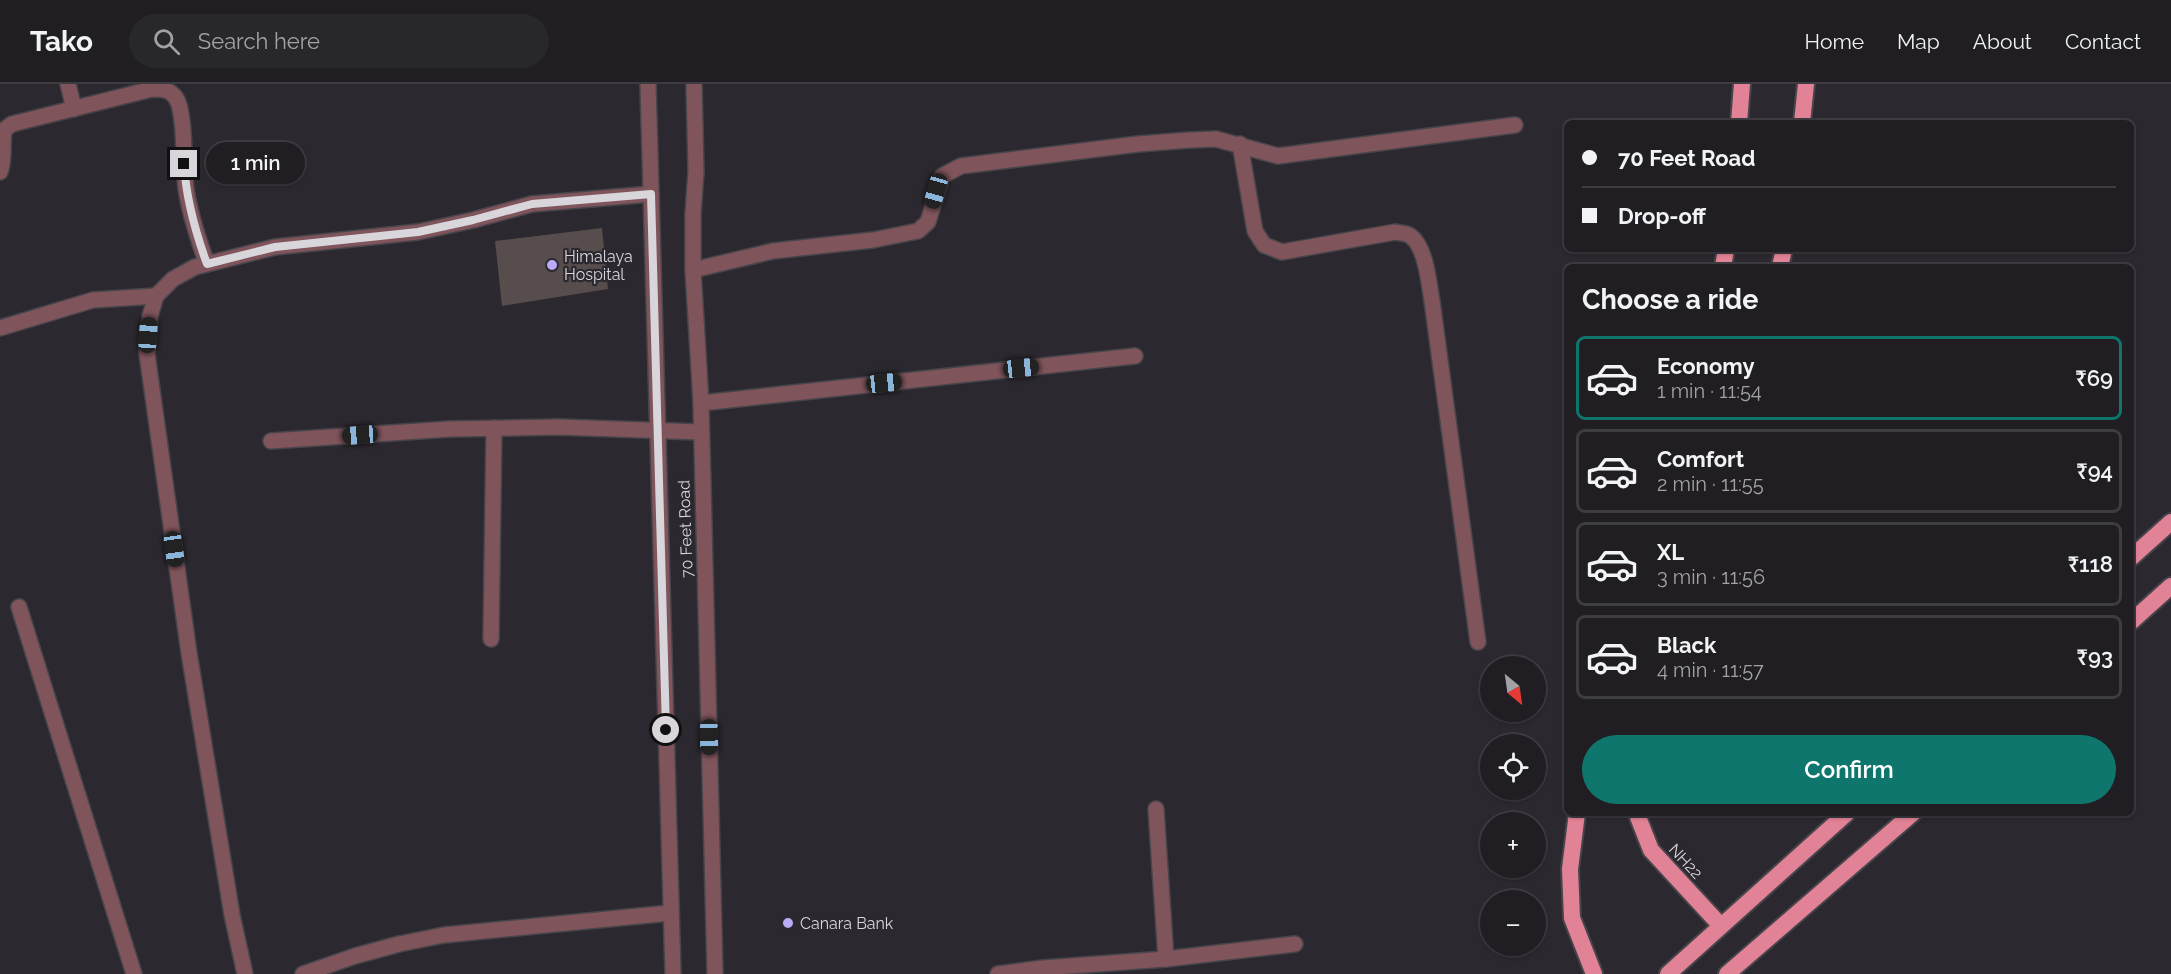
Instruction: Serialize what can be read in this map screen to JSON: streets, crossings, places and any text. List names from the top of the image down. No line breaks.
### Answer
{"streets":{"highway":["NH22"],"street":["70 Feet Road"]},"places":["Himalaya Hospital","Canara Bank"],"north":"bottom right","page":{"header":"Tako","search":"Search here","nav":["Home","Map","About","Contact"],"banner":["70 Feet Road","Drop-off"],"bubble":"1 min","heading":"Choose a ride","list":[{"name":"Economy","note":"1 min · 11:54","value":"₹69"},{"name":"Comfort","note":"2 min · 11:55","value":"₹94"},{"name":"XL","note":"3 min · 11:56","value":"₹118"},{"name":"Black","note":"4 min · 11:57","value":"₹93"}],"map_buttons":["+","−"],"buttons":"Confirm"}}
